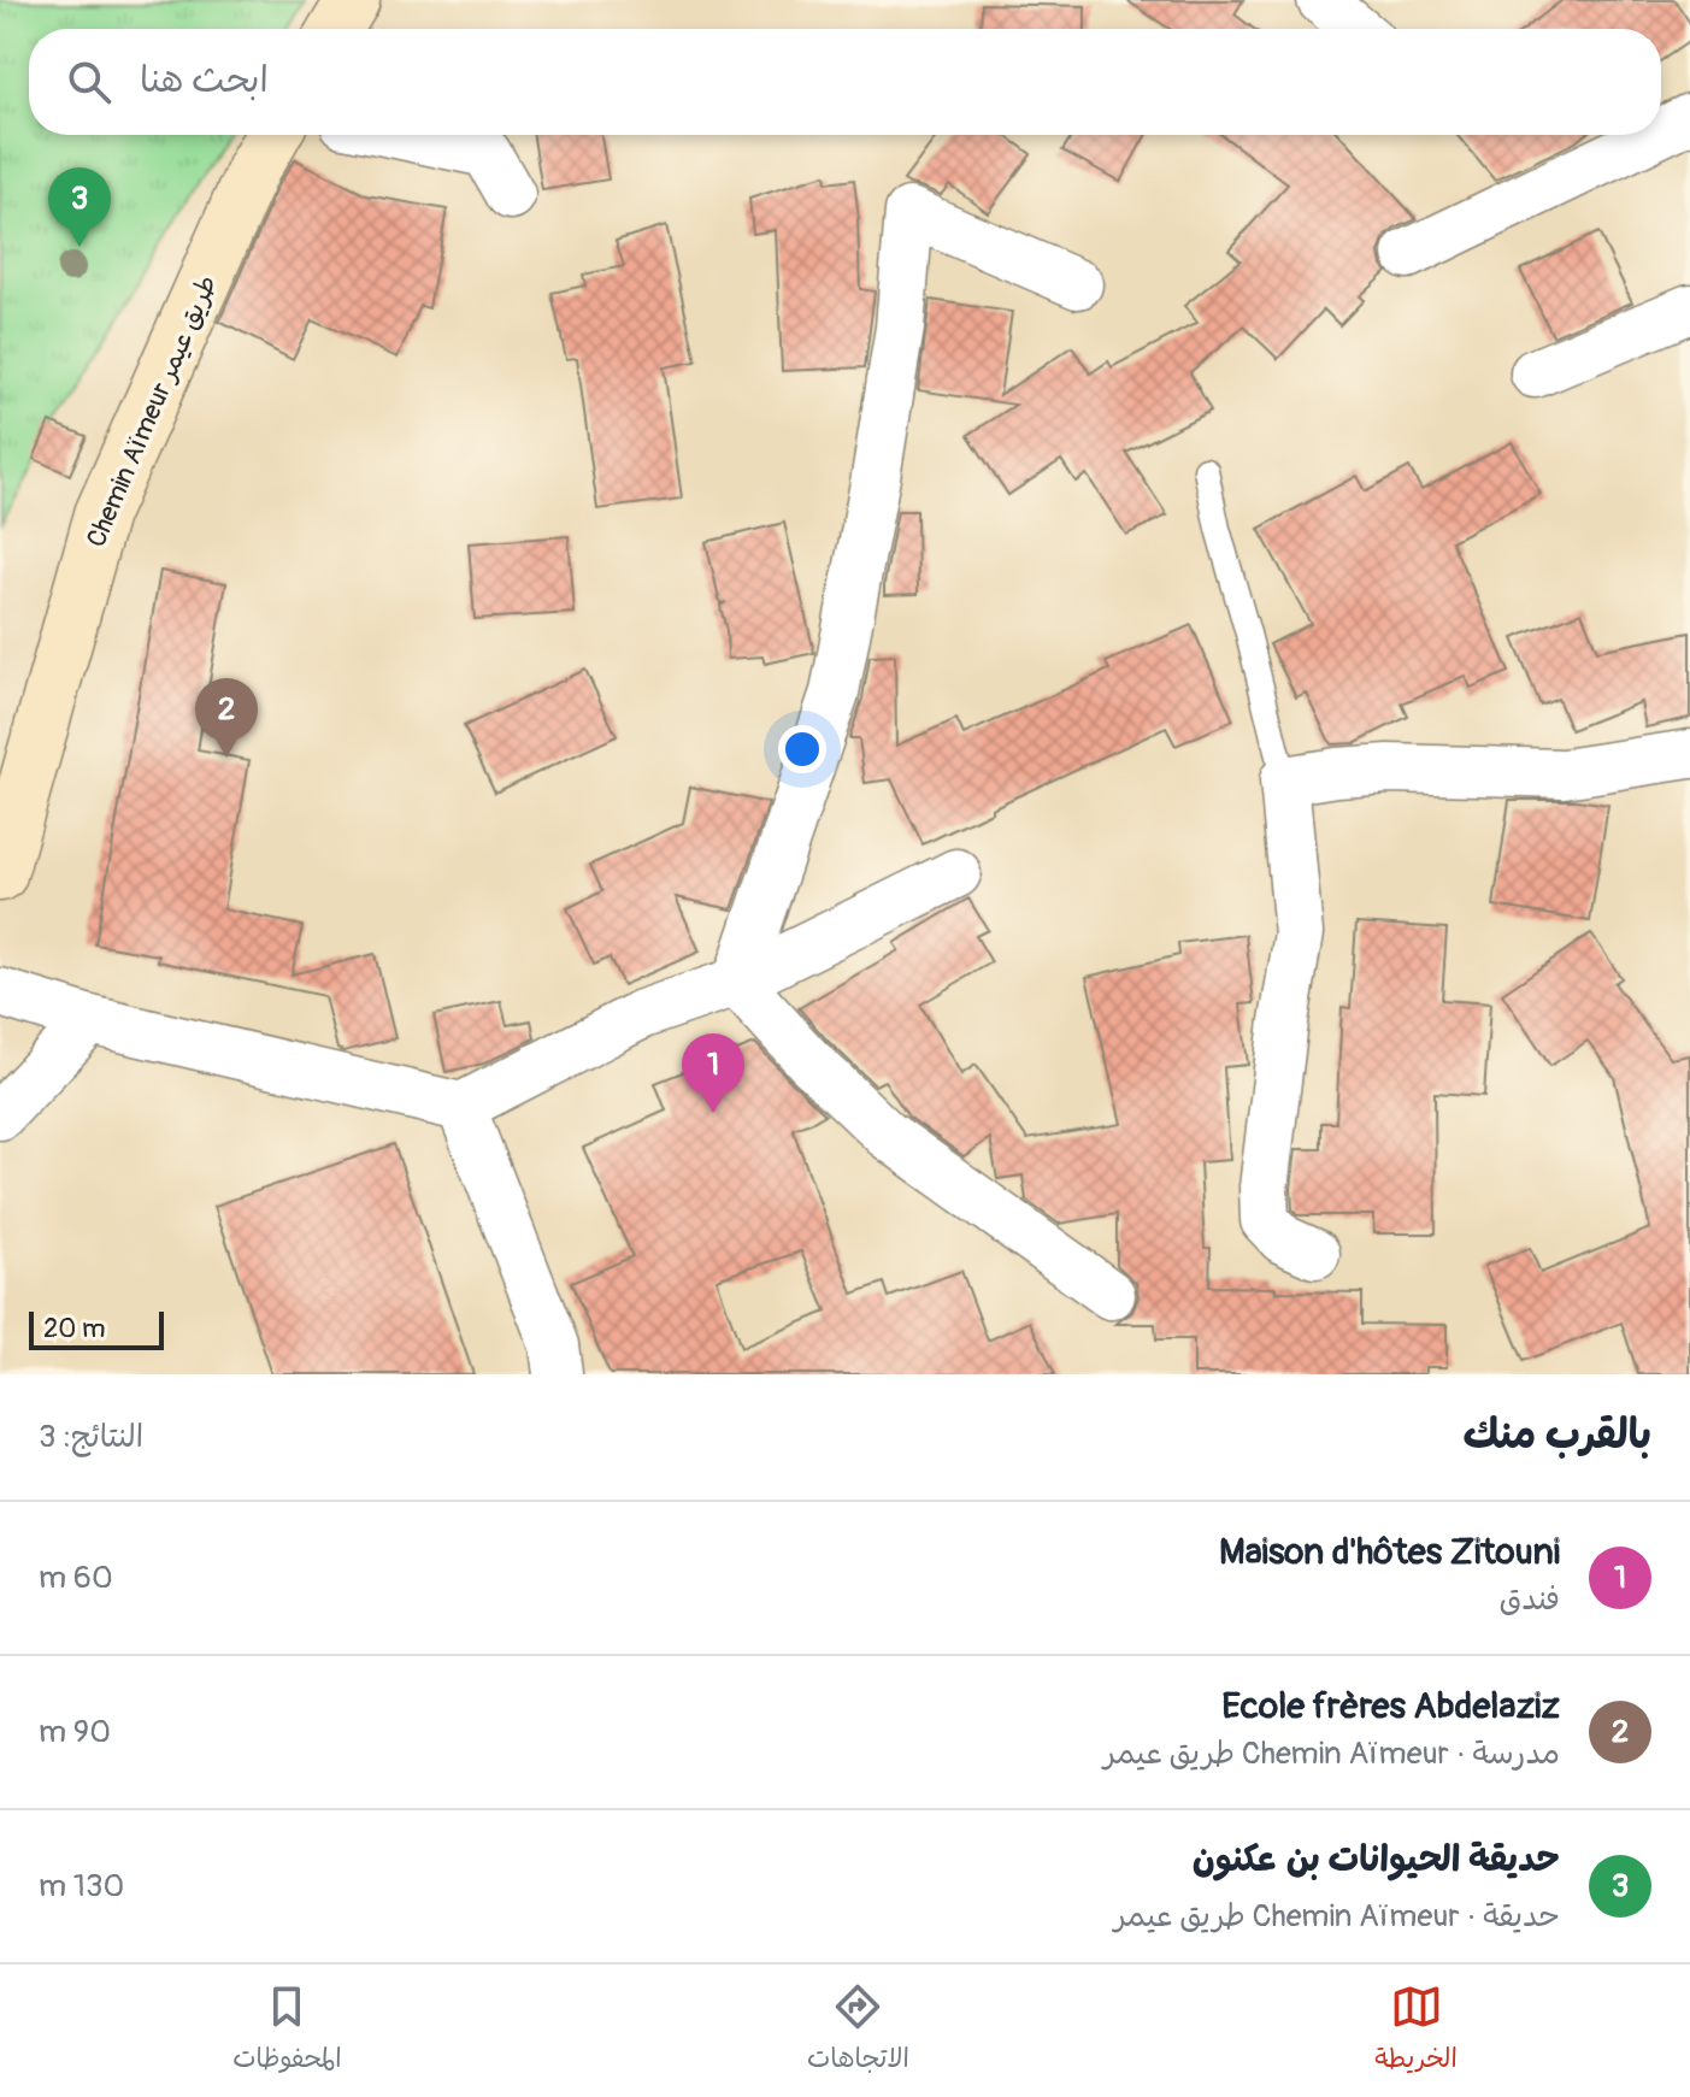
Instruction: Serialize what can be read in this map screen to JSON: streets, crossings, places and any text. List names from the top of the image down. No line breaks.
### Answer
{"streets":{"street":["Chemin Aïmeur طريق عيمر"]},"scale_bar":"20 m","page":{"search":"ابحث هنا","pins":["3","2","1"],"scale":"20 m","heading":["بالقرب منك","النتائج: 3"],"list":[{"mark":"1","name":"Maison d'hôtes Zitouni","note":"فندق","value":"60 m"},{"mark":"2","name":"Ecole frères Abdelaziz","note":"مدرسة · Chemin Aïmeur طريق عيمر","value":"90 m"},{"mark":"3","name":"حديقة الحيوانات بن عكنون","note":"حديقة · Chemin Aïmeur طريق عيمر","value":"130 m"}],"nav":["الخريطة","الاتجاهات","المحفوظات"]}}
